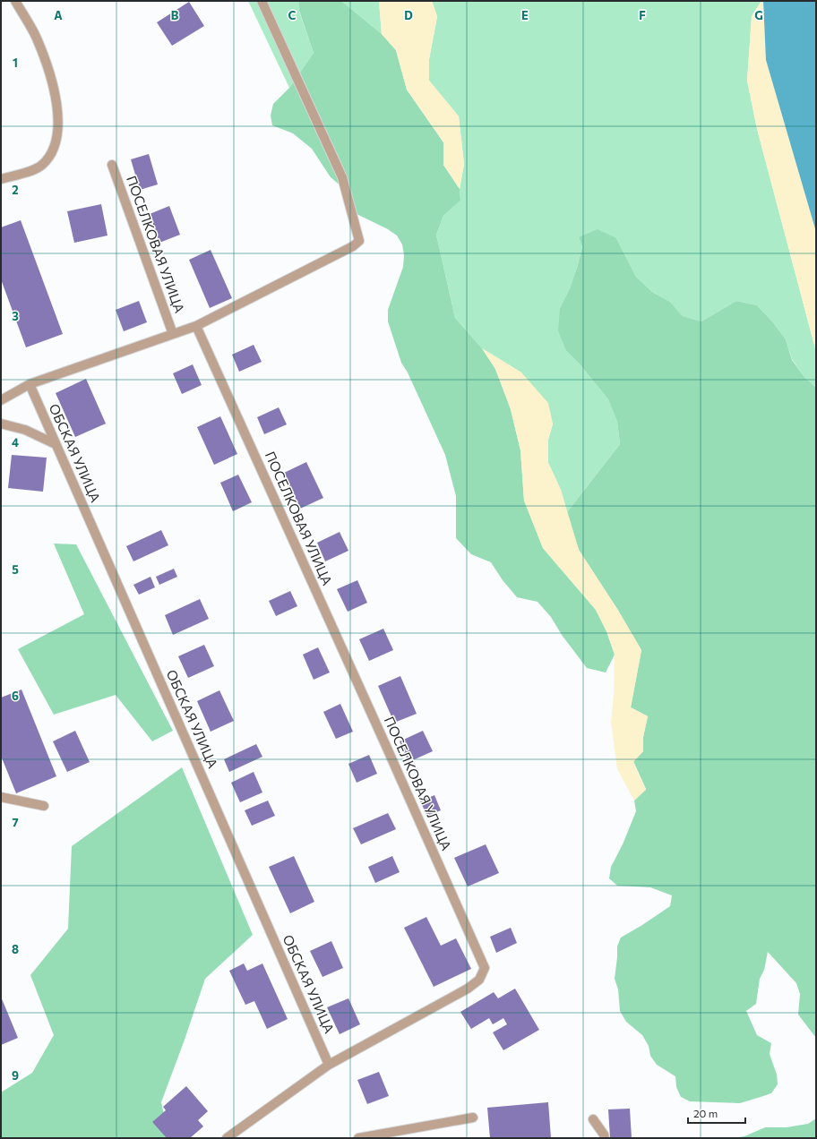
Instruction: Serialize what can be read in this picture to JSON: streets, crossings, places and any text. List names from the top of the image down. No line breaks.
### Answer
{"streets":{"street":["ПОСЕЛКОВАЯ УЛИЦА","ОБСКАЯ УЛИЦА"]},"crossings":[["ПОСЕЛКОВАЯ УЛИЦА","ОБСКАЯ УЛИЦА"]],"scale_bar":"20 m","grid":{"columns":["A","B","C","D","E","F","G"],"rows":["1","2","3","4","5","6","7","8","9"]}}
